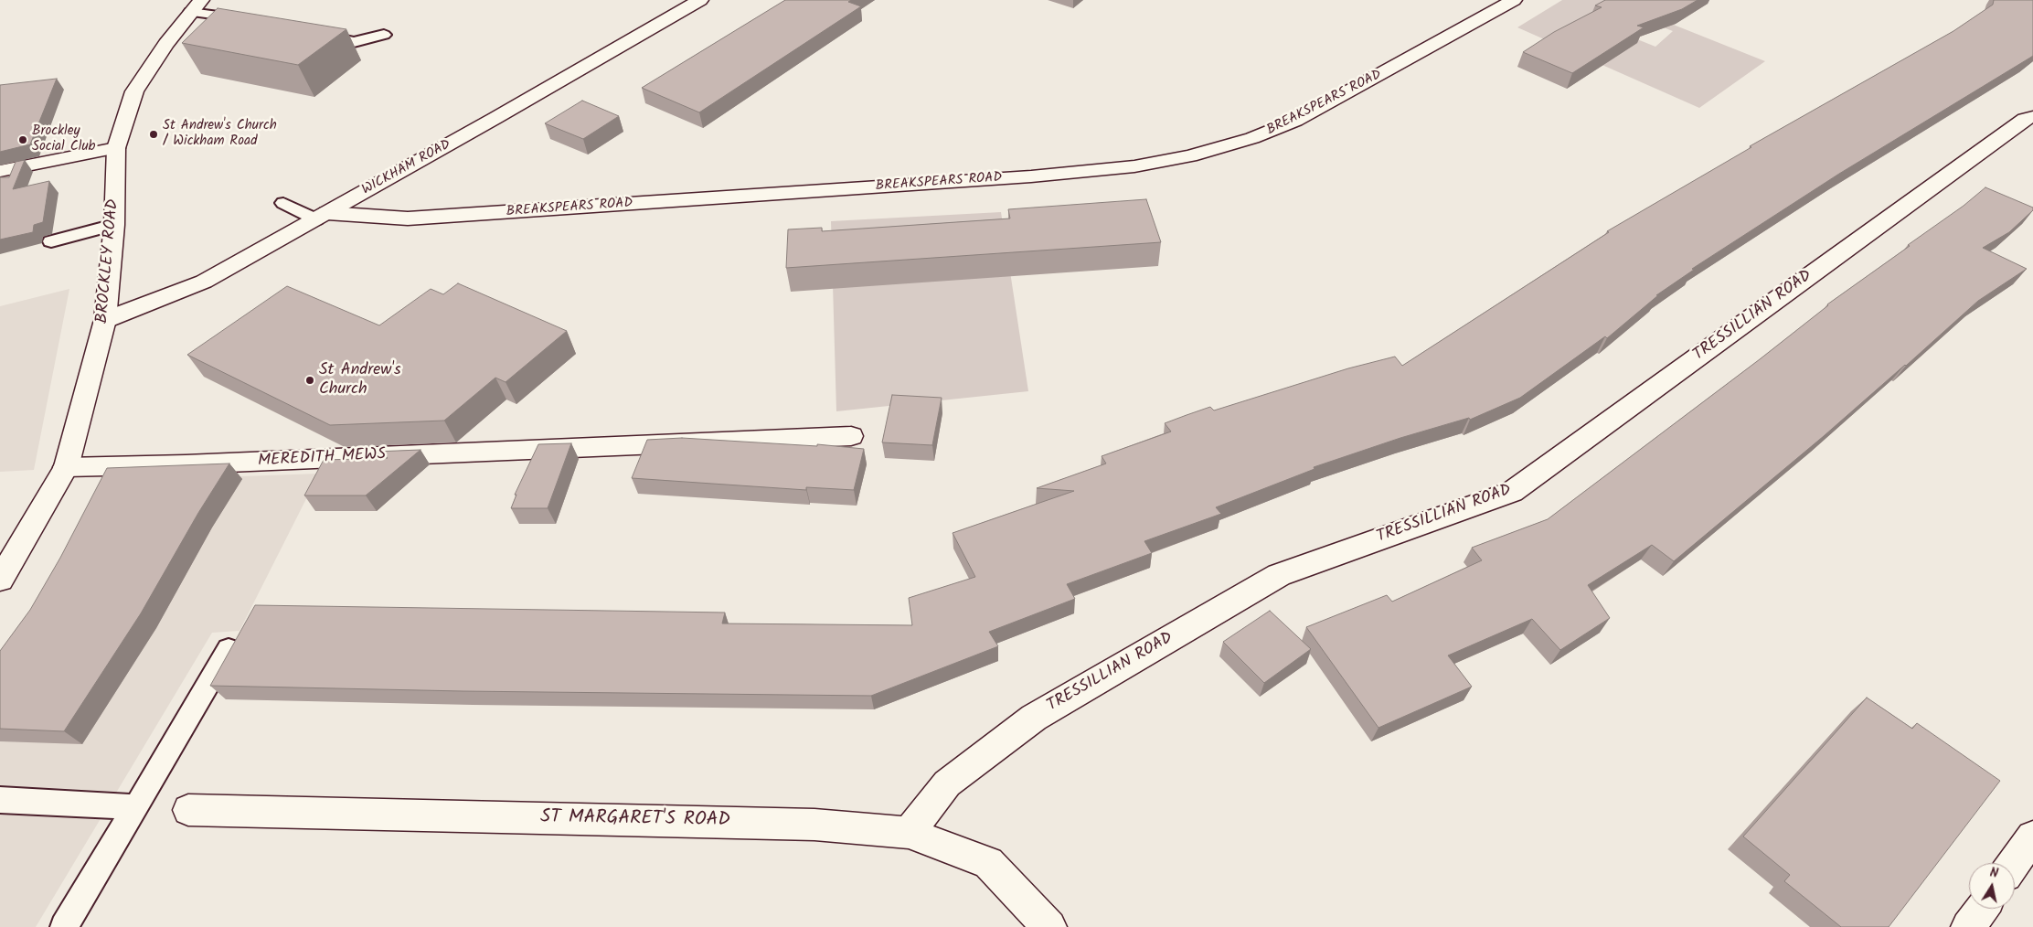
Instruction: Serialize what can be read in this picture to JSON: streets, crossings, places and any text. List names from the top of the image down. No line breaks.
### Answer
{"streets":{"street":["BREAKSPEARS ROAD","WICKHAM ROAD","BROCKLEY ROAD","TRESSILLIAN ROAD","MEREDITH MEWS","ST MARGARET'S ROAD"]},"crossings":[["BREAKSPEARS ROAD","WICKHAM ROAD"],["WICKHAM ROAD","BROCKLEY ROAD"],["BROCKLEY ROAD","MEREDITH MEWS"],["TRESSILLIAN ROAD","ST MARGARET'S ROAD"]],"places":["St Andrew's Church / Wickham Road","Brockley Social Club","St Andrew's Church"],"north":"top"}
